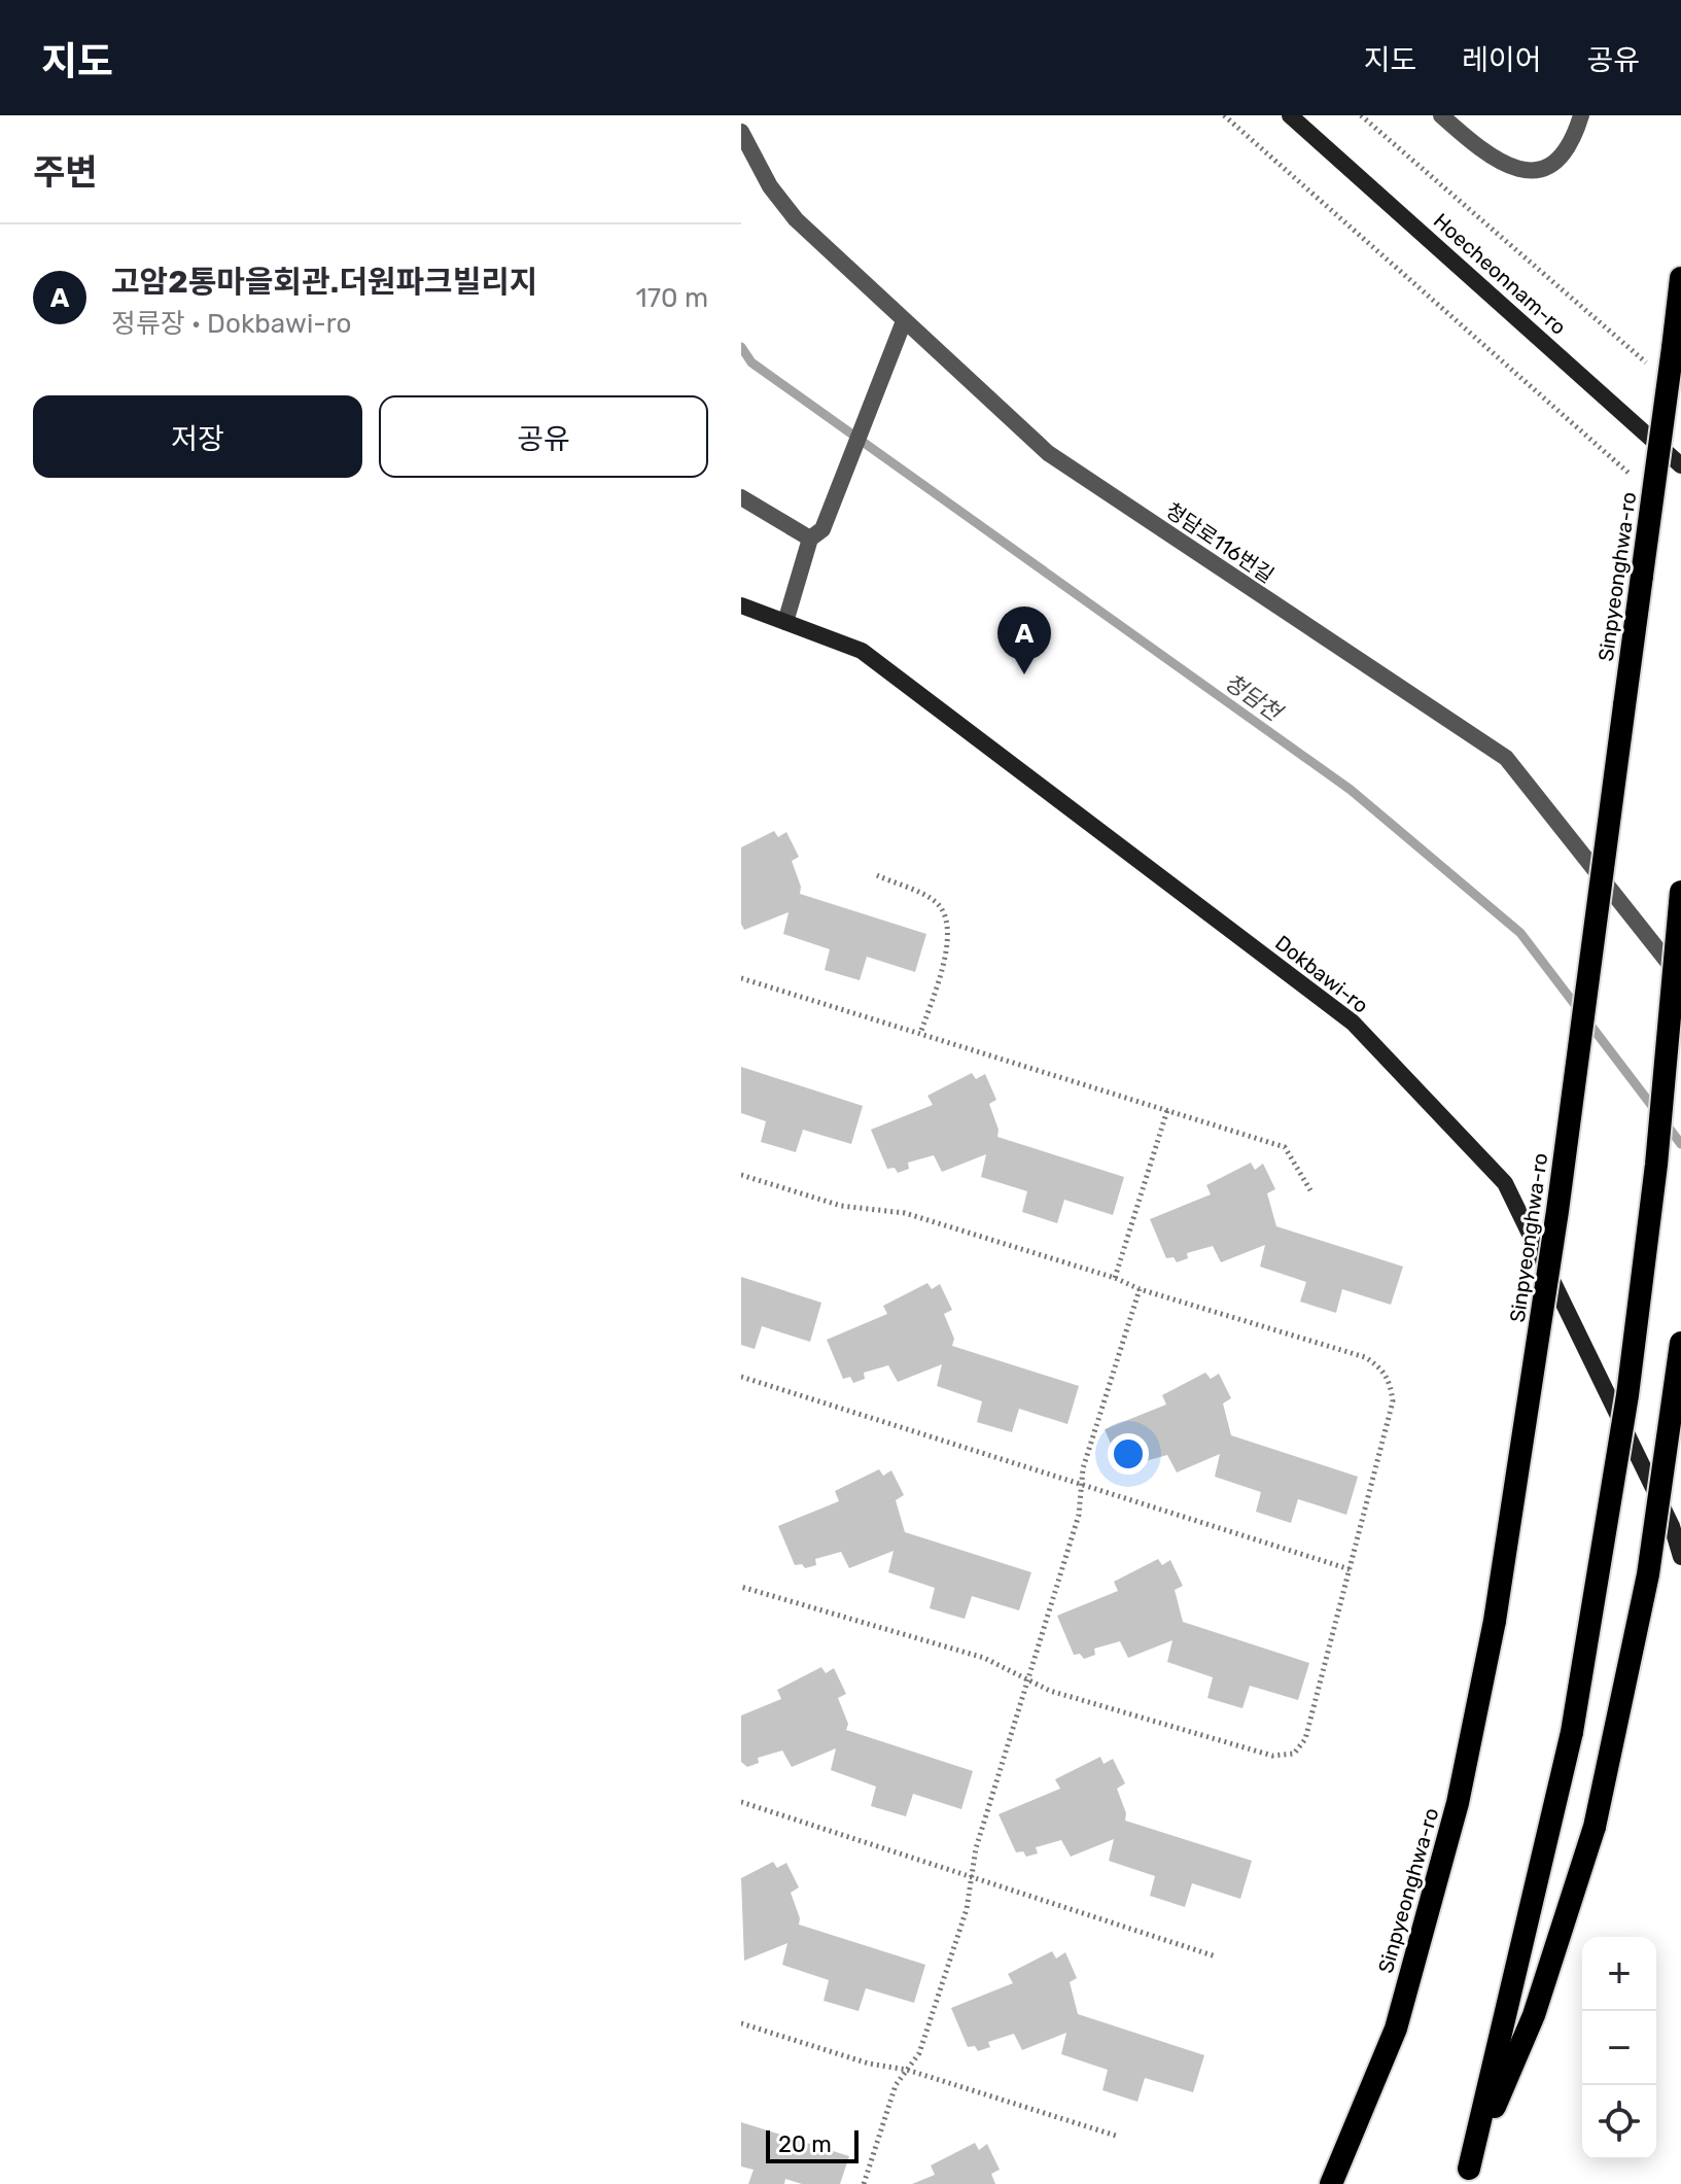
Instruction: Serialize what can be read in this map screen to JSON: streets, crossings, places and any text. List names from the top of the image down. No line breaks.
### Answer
{"streets":{"highway":["Sinpyeonghwa-ro"],"main road":["Hoecheonnam-ro","Dokbawi-ro"],"street":["청담로116번길"]},"water":["청담천"],"scale_bar":"20 m","page":{"header":"지도","nav":["지도","레이어","공유"],"heading":"주변","list":[{"mark":"A","name":"고암2통마을회관.더원파크빌리지","note":"정류장 · Dokbawi-ro","value":"170 m"}],"buttons":["저장","공유"],"pins":"A","map_buttons":["+","−"],"scale":"20 m"}}
